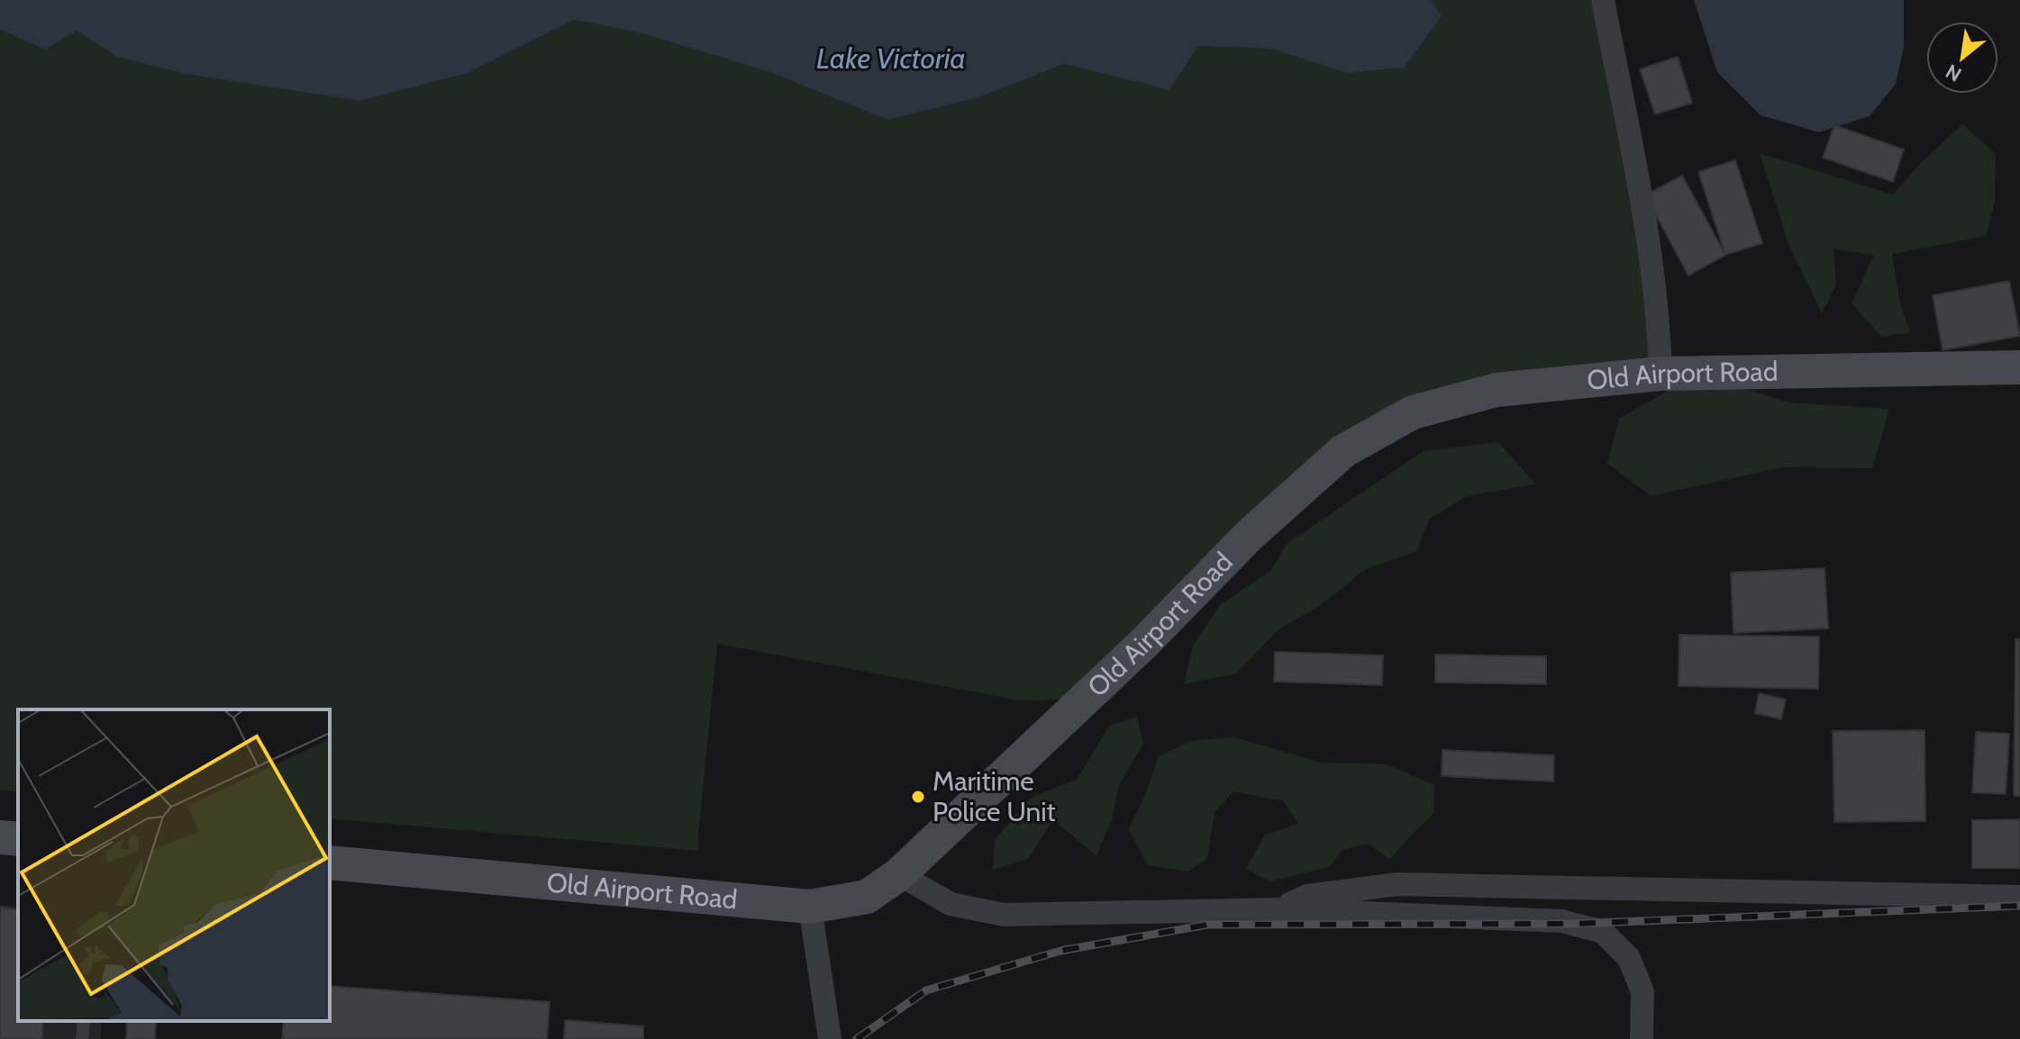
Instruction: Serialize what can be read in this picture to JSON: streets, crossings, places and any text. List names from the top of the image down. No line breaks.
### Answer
{"streets":{"main road":["Old Airport Road"]},"water":["Lake Victoria"],"places":["Maritime Police Unit"],"north":"bottom left"}
